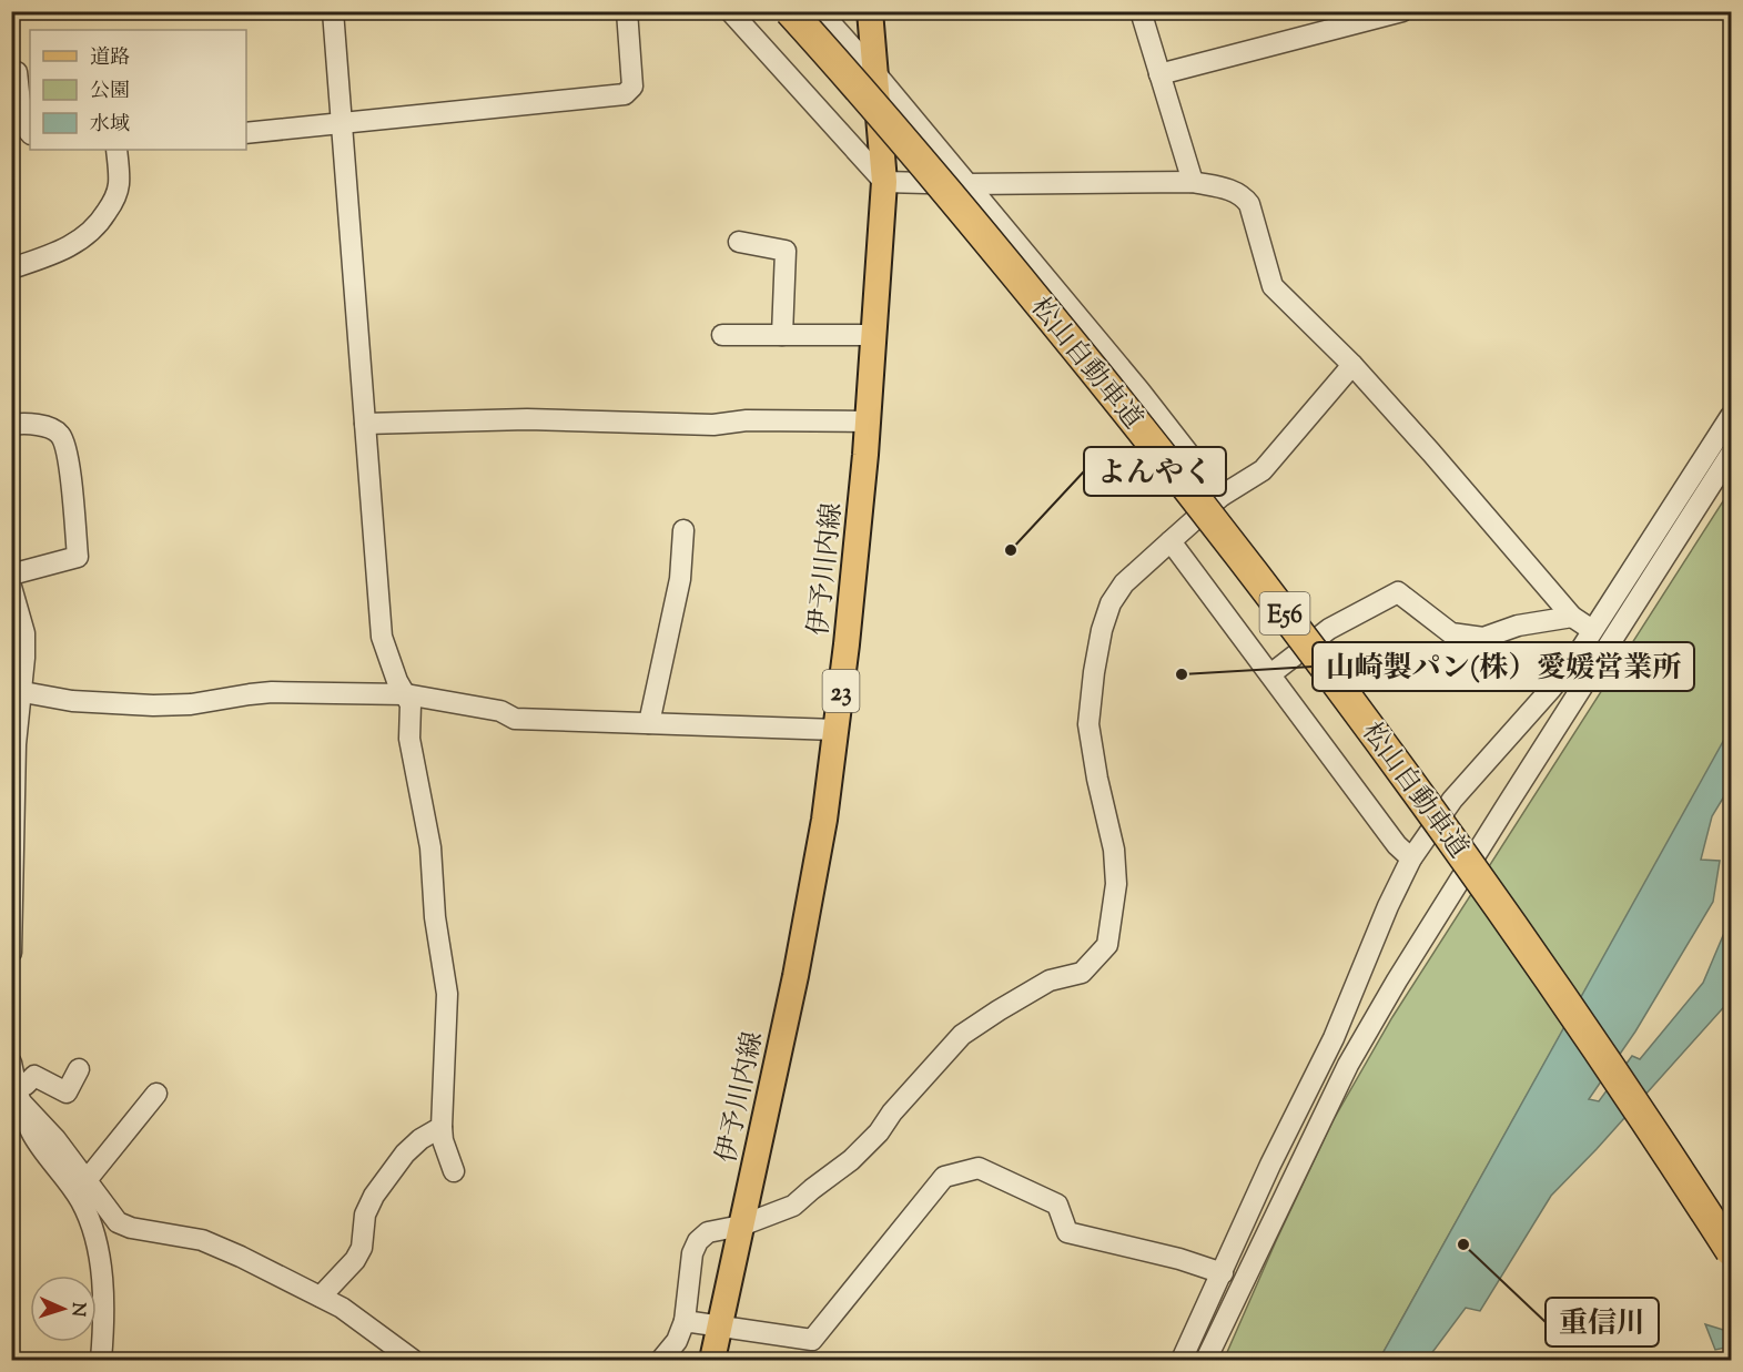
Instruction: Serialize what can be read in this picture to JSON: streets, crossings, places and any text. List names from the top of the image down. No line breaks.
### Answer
{"streets":{"highway":["松山自動車道","E56"],"main road":["伊予川内線","23"]},"places":["よんやく","山崎製パン(株）愛媛営業所","重信川"],"legend":["道路","公園","水域"],"north":"right"}
